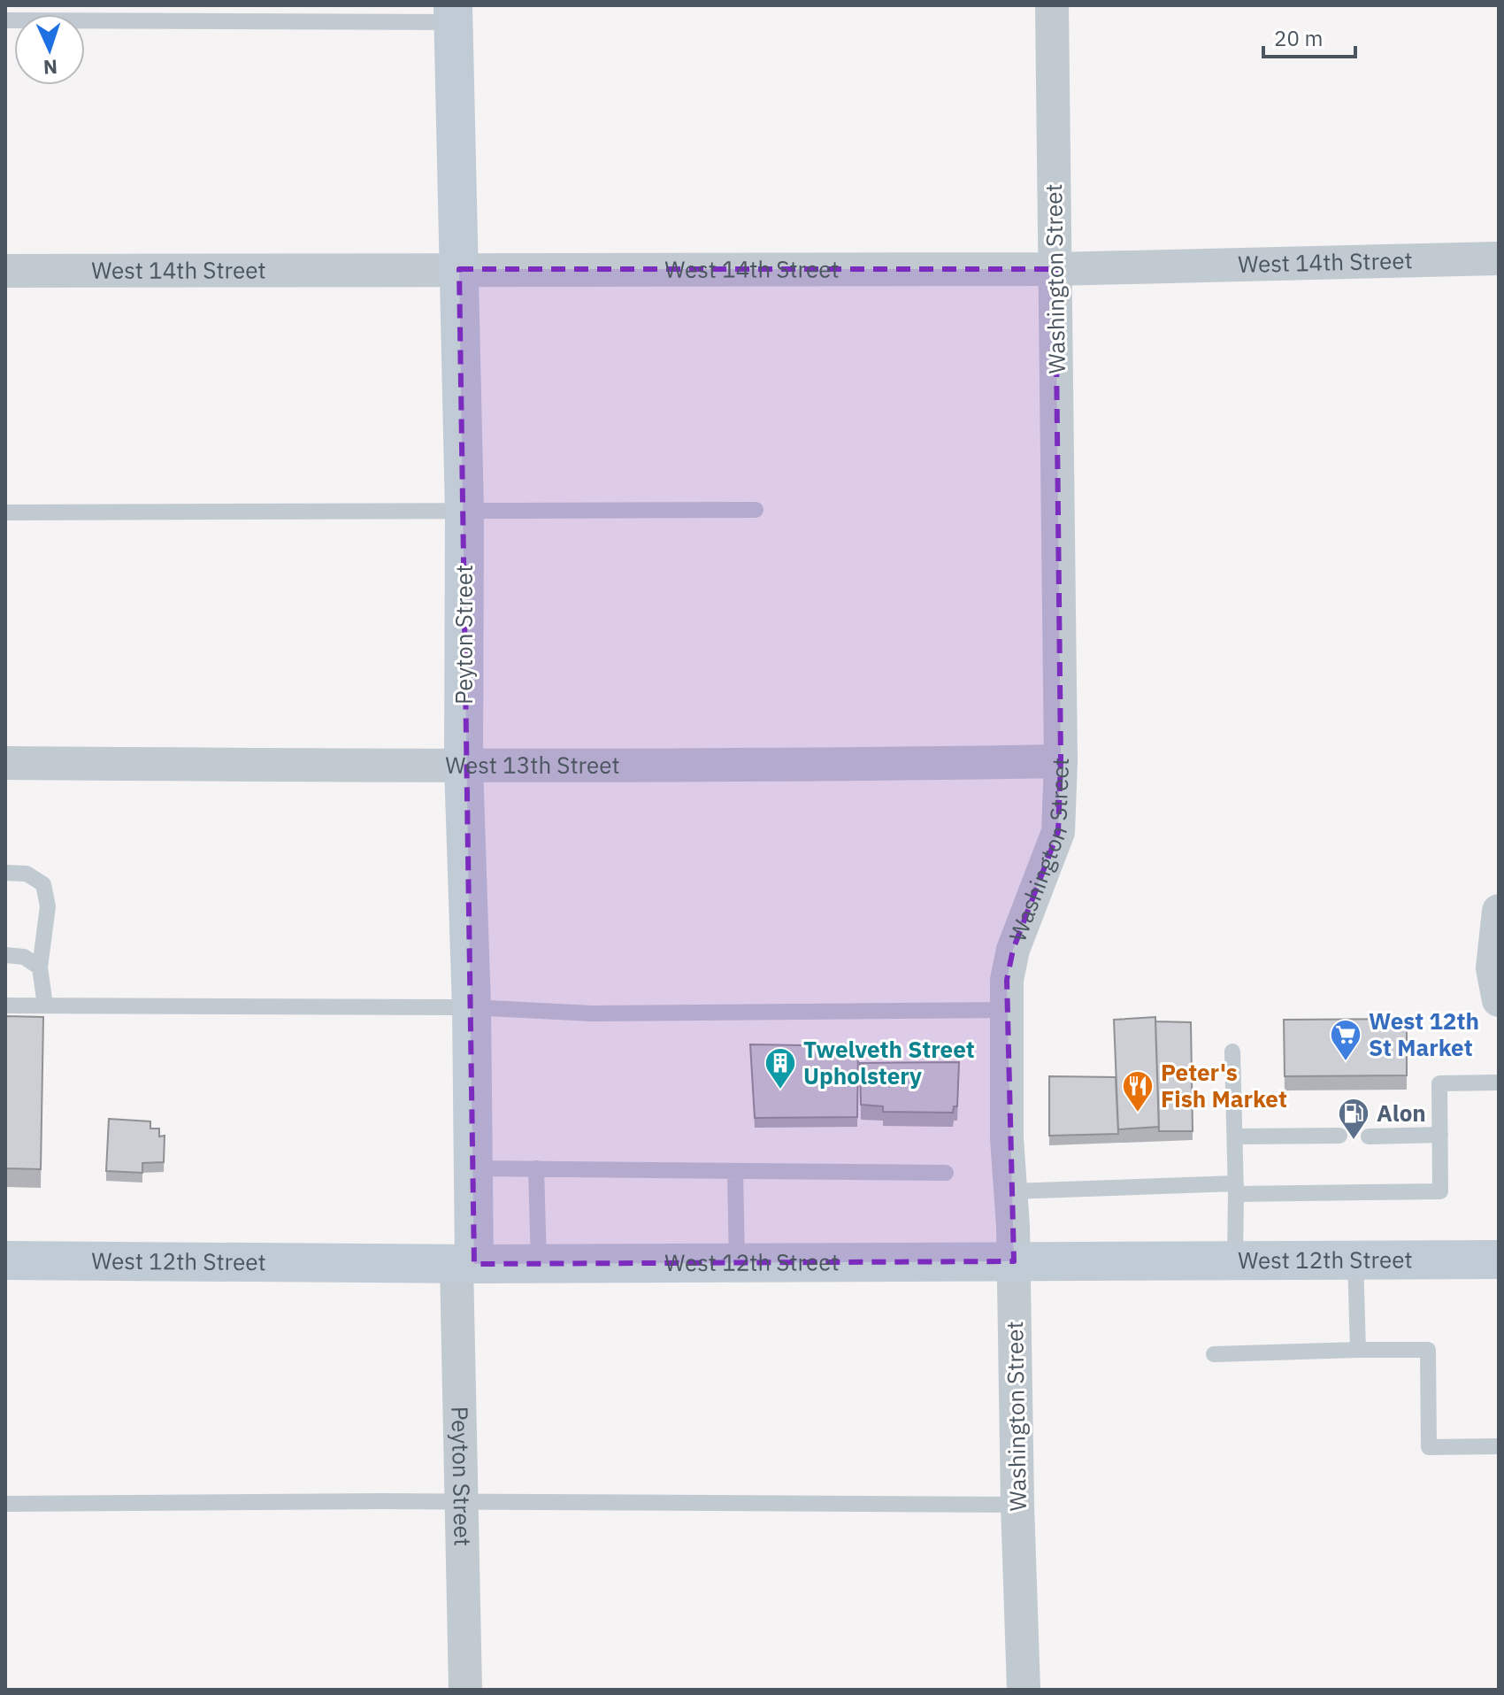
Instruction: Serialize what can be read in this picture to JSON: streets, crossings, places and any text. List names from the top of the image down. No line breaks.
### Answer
{"streets":{"main road":["Peyton Street","West 12th Street"],"street":["West 14th Street","Washington Street","West 13th Street"]},"crossings":[["West 14th Street","Washington Street"],["West 14th Street","Peyton Street"],["Washington Street","West 13th Street"],["Washington Street","West 12th Street"],["Peyton Street","West 13th Street"],["Peyton Street","West 12th Street"]],"places":{"supermarket":["West 12th St Market"],"building":["Twelveth Street Upholstery"],"restaurant":["Peter's Fish Market"],"fuel station":["Alon"]},"scale_bar":"20 m","north":"bottom"}
